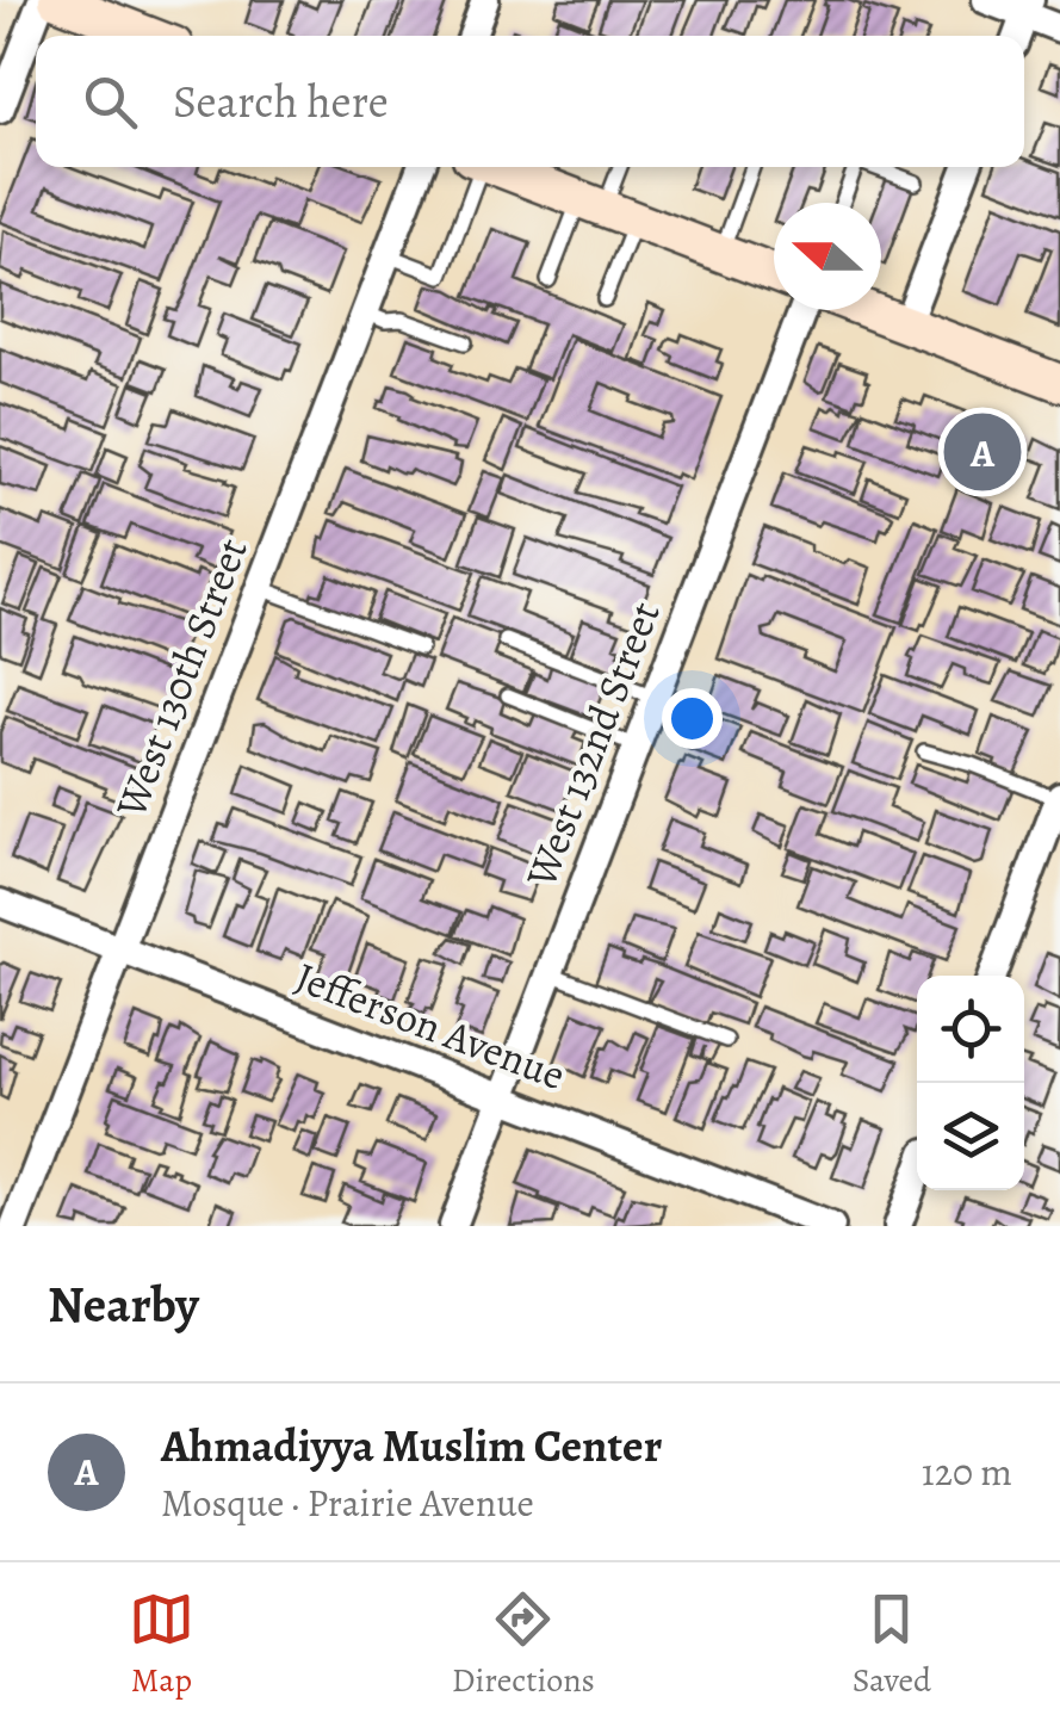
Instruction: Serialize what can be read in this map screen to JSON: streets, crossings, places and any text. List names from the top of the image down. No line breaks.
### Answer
{"streets":{"street":["West 130th Street","West 132nd Street","Jefferson Avenue"]},"crossings":[["West 130th Street","Jefferson Avenue"],["West 132nd Street","Jefferson Avenue"]],"north":"left","page":{"search":"Search here","pins":"A","heading":"Nearby","list":[{"mark":"A","name":"Ahmadiyya Muslim Center","note":"Mosque · Prairie Avenue","value":"120 m"}],"nav":["Map","Directions","Saved"]}}
